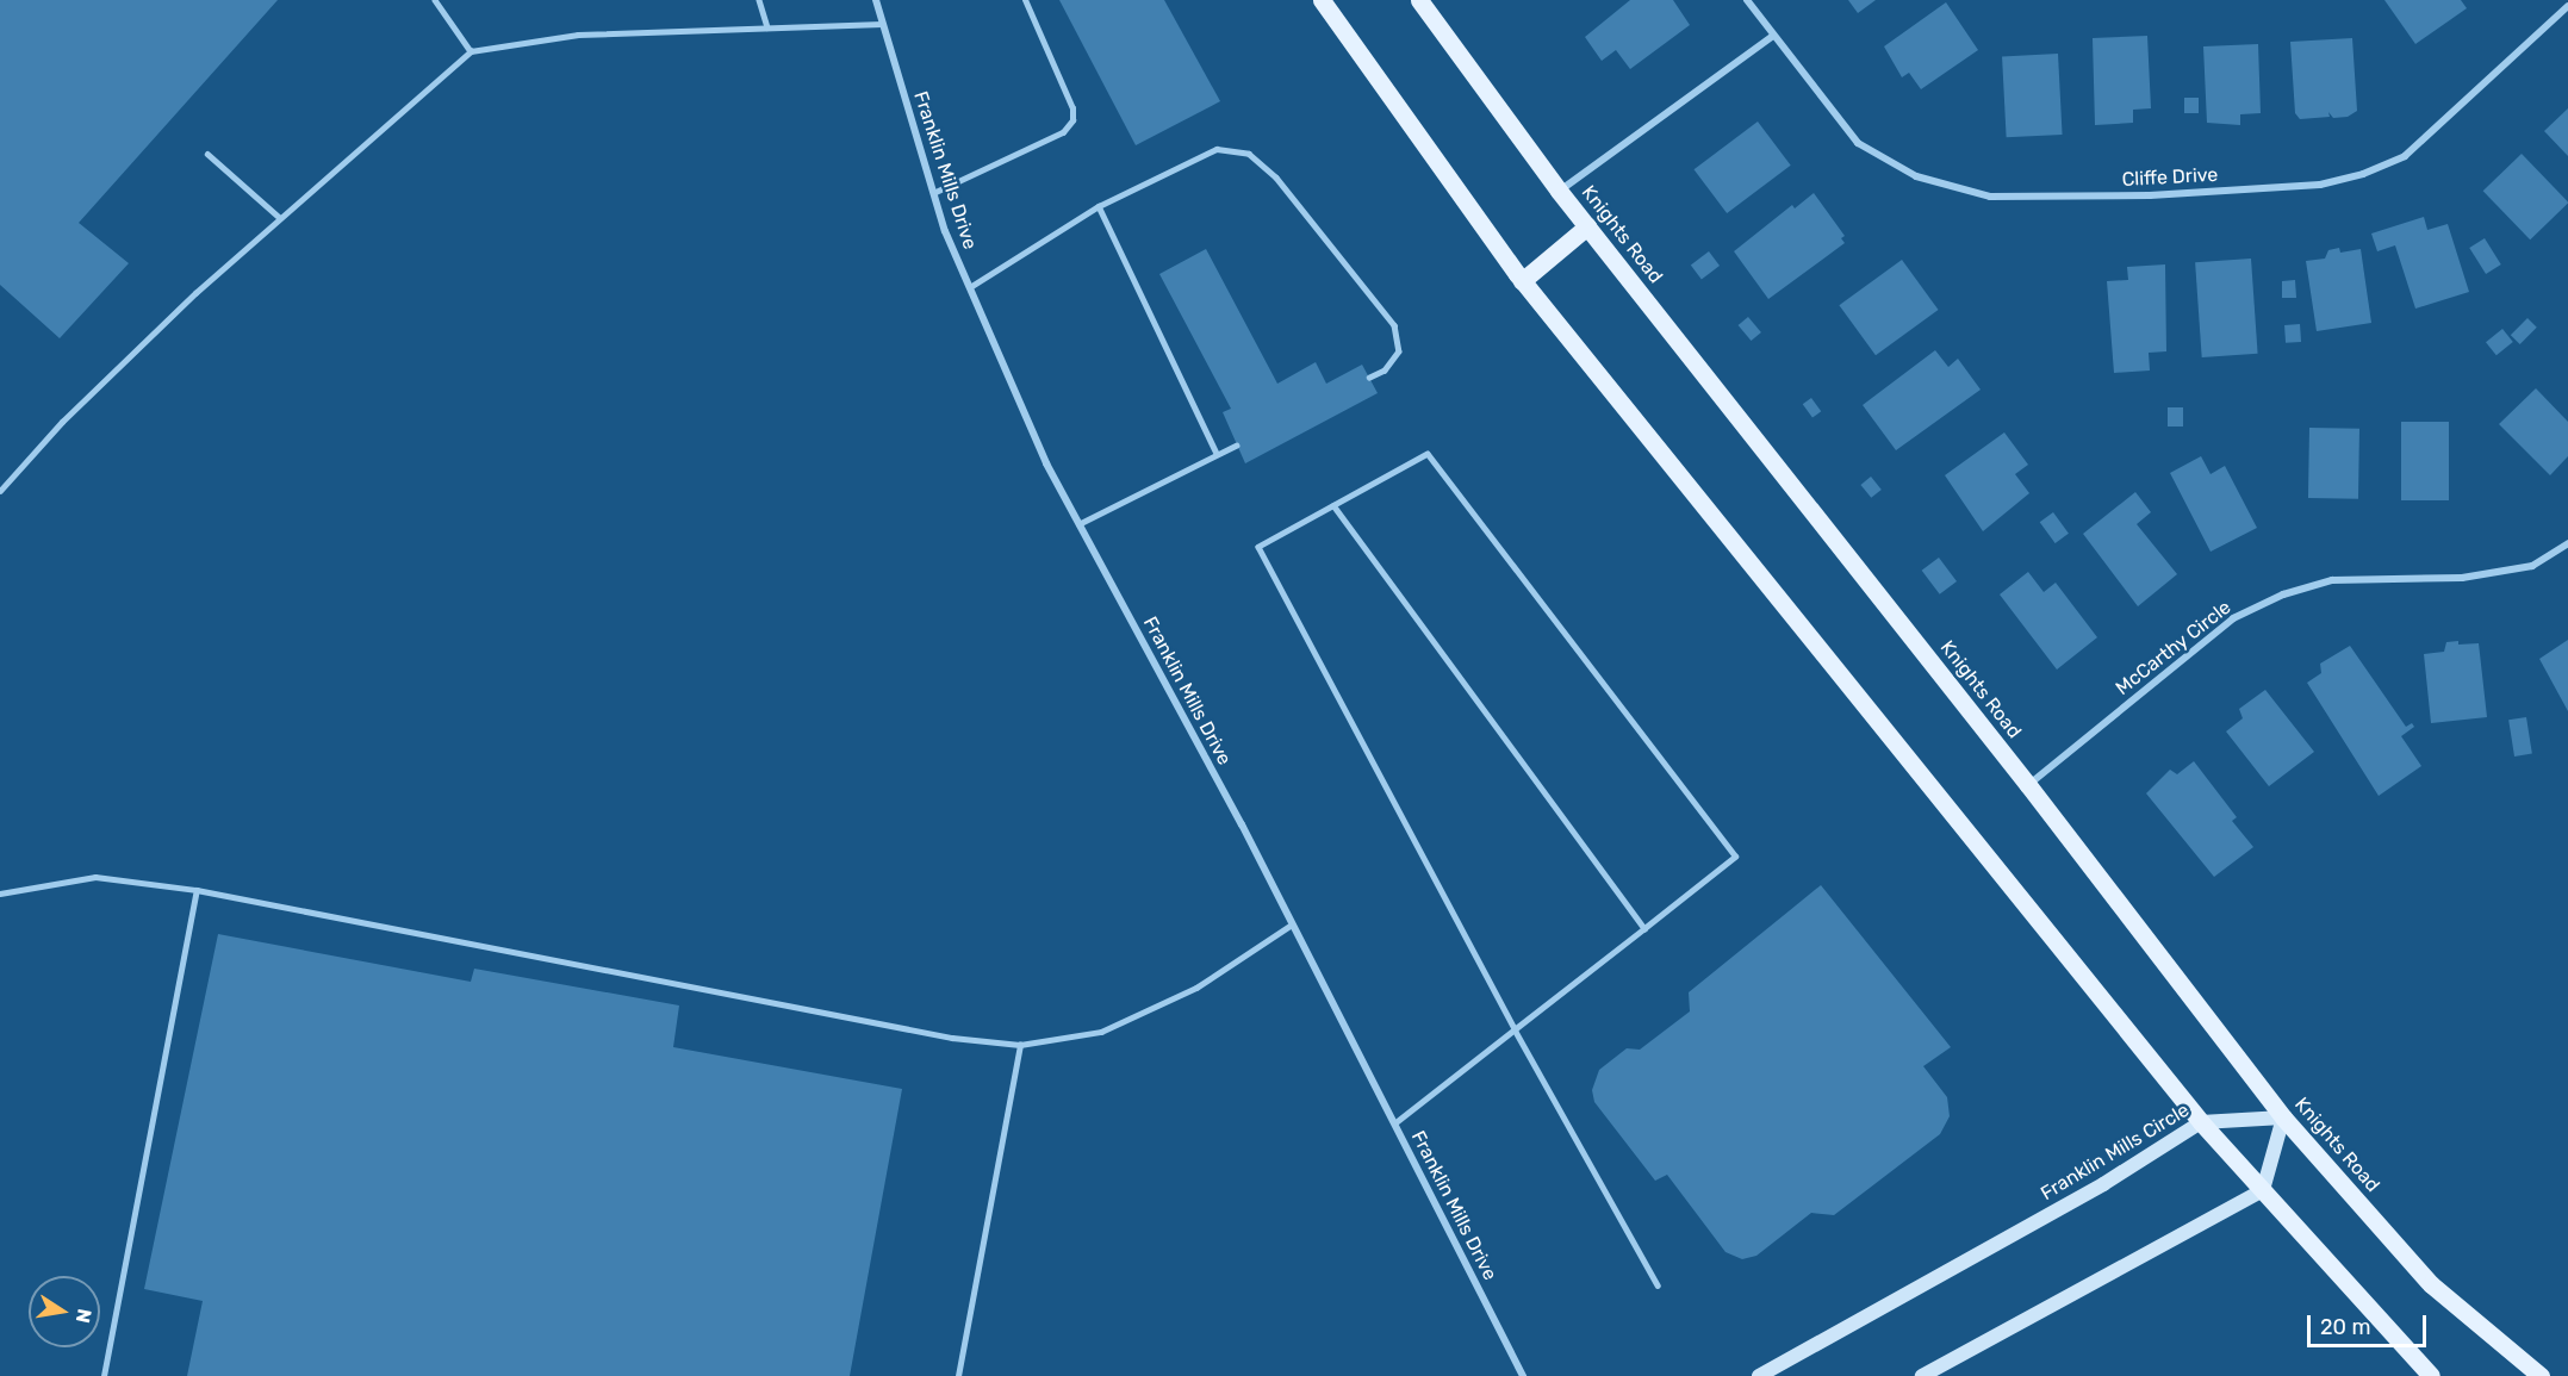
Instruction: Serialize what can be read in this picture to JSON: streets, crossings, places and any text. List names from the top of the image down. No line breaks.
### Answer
{"streets":{"main road":["Knights Road"],"street":["Franklin Mills Drive","Cliffe Drive","McCarthy Circle","Franklin Mills Circle"]},"crossings":[["Knights Road","McCarthy Circle"],["Knights Road","Franklin Mills Circle"]],"scale_bar":"20 m","north":"right"}
